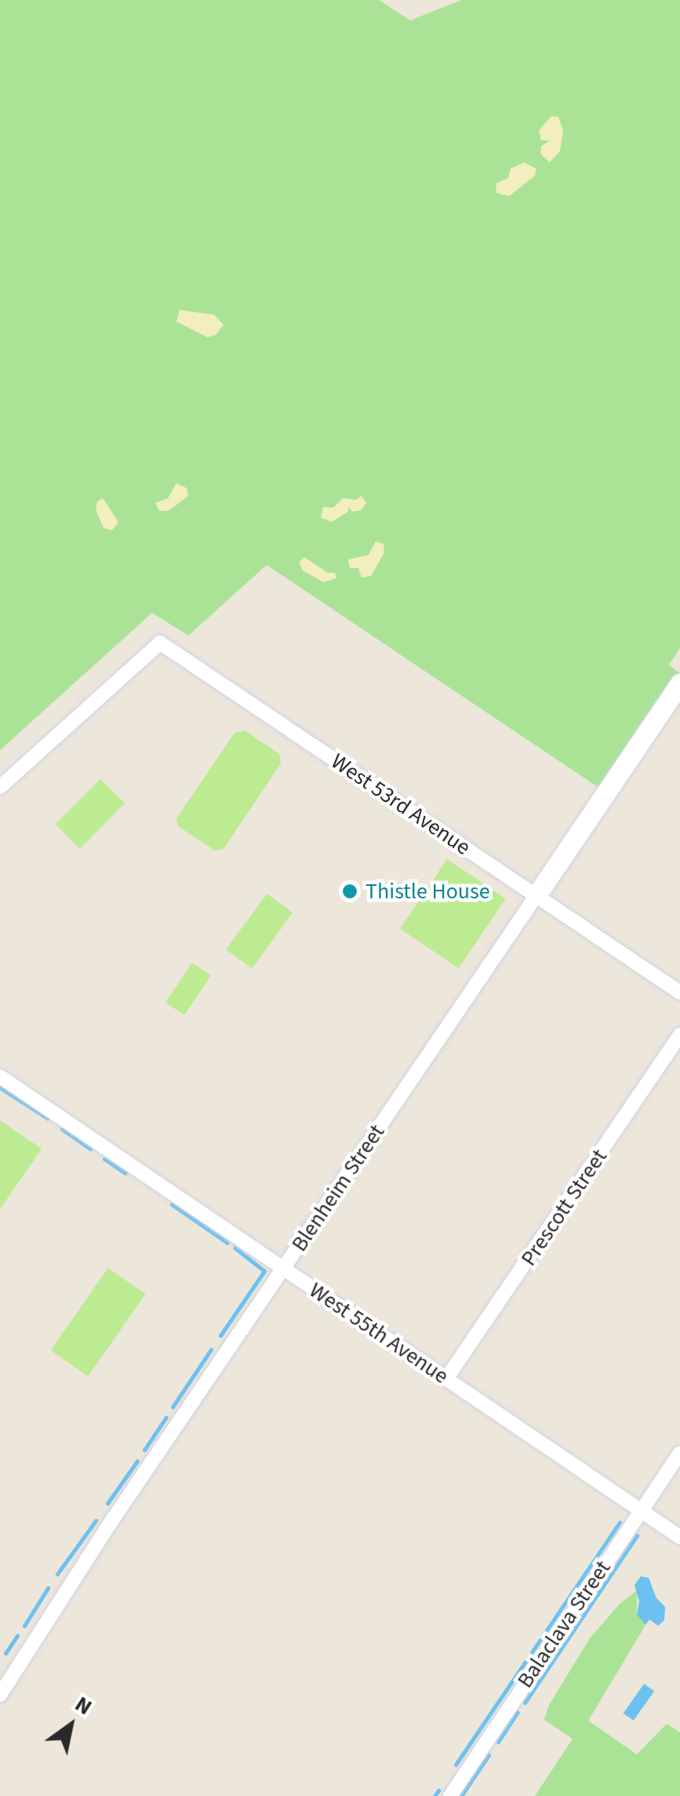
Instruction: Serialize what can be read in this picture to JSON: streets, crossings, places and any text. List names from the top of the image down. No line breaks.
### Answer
{"streets":{"street":["West 53rd Avenue","Blenheim Street","Prescott Street","West 55th Avenue","Balaclava Street"]},"crossings":[["West 53rd Avenue","Blenheim Street"],["Blenheim Street","West 55th Avenue"],["Prescott Street","West 55th Avenue"],["West 55th Avenue","Balaclava Street"]],"places":["Thistle House"],"north":"top right"}
